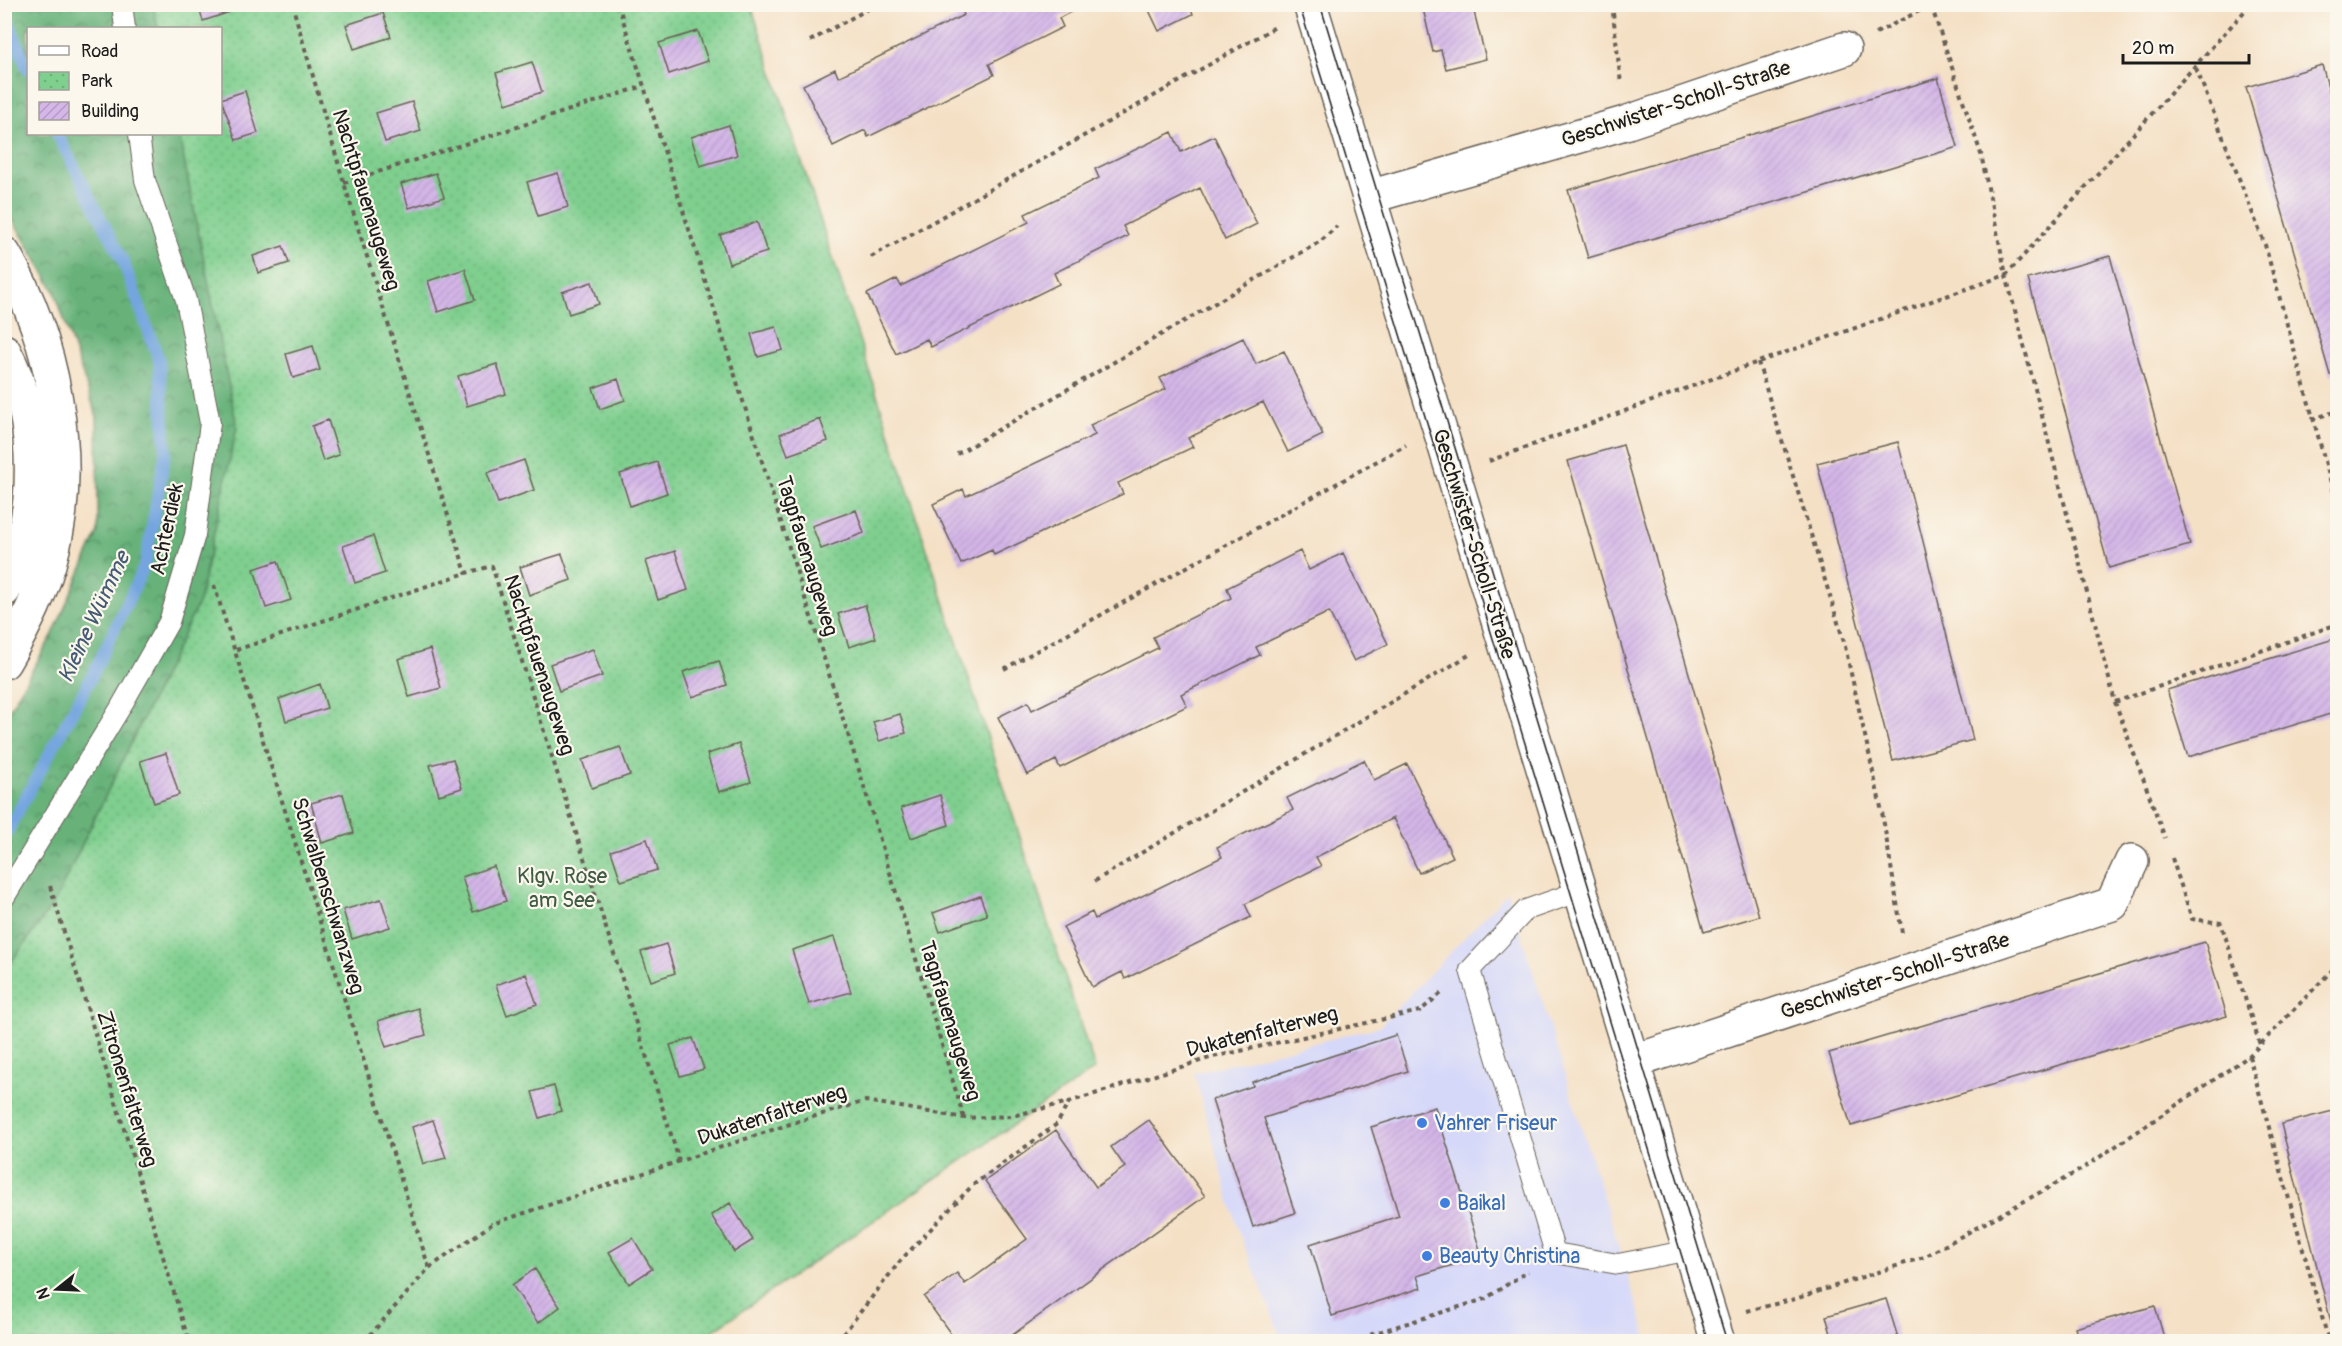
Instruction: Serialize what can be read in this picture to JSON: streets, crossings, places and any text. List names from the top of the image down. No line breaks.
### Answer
{"streets":{"main road":["Geschwister-Scholl-Straße"],"lane":["Achterdiek"],"path":["Nachtpfauenaugeweg","Tagpfauenaugeweg","Schwalbenschwanzweg","Dukatenfalterweg","Zitronenfalterweg"]},"crossings":[["Nachtpfauenaugeweg","Dukatenfalterweg"],["Achterdiek","Schwalbenschwanzweg"],["Achterdiek","Zitronenfalterweg"],["Tagpfauenaugeweg","Dukatenfalterweg"],["Schwalbenschwanzweg","Dukatenfalterweg"]],"water":["Kleine Wümme"],"parks":["Klgv. Rose am See"],"places":["Vahrer Friseur","Baikal","Beauty Christina"],"legend":["Road","Park","Building"],"scale_bar":"20 m","north":"left"}
